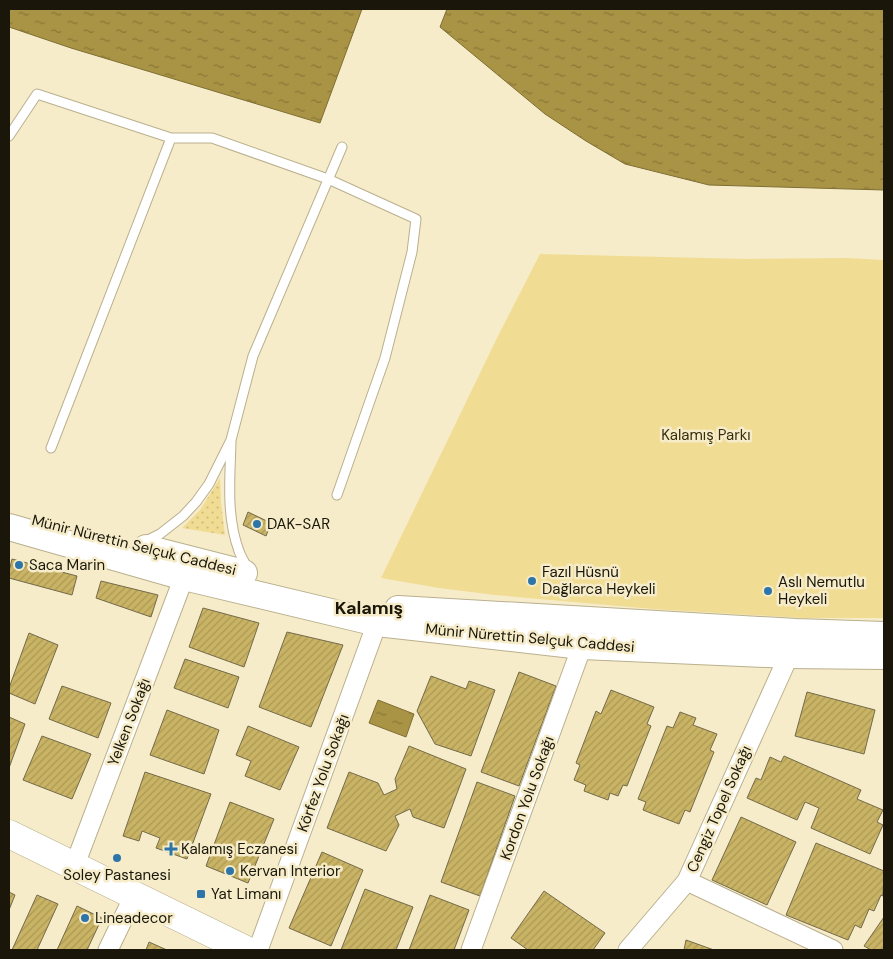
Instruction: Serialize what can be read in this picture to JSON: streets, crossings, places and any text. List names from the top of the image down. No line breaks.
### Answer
{"streets":{"street":["Münir Nürettin Selçuk Caddesi","Yelken Sokağı","Körfez Yolu Sokağı","Kordon Yolu Sokağı","Cengiz Topel Sokağı"]},"crossings":[["Münir Nürettin Selçuk Caddesi","Yelken Sokağı"],["Münir Nürettin Selçuk Caddesi","Körfez Yolu Sokağı"],["Münir Nürettin Selçuk Caddesi","Kordon Yolu Sokağı"],["Münir Nürettin Selçuk Caddesi","Cengiz Topel Sokağı"]],"districts":["Kalamış"],"parks":["Kalamış Parkı"],"places":{"other":["DAK-SAR","Saca Marin","Fazıl Hüsnü Dağlarca Heykeli","Aslı Nemutlu Heykeli","Soley Pastanesi","Kervan Interior","Lineadecor"],"health":["Kalamış Eczanesi"],"transit":["Yat Limanı"]}}
